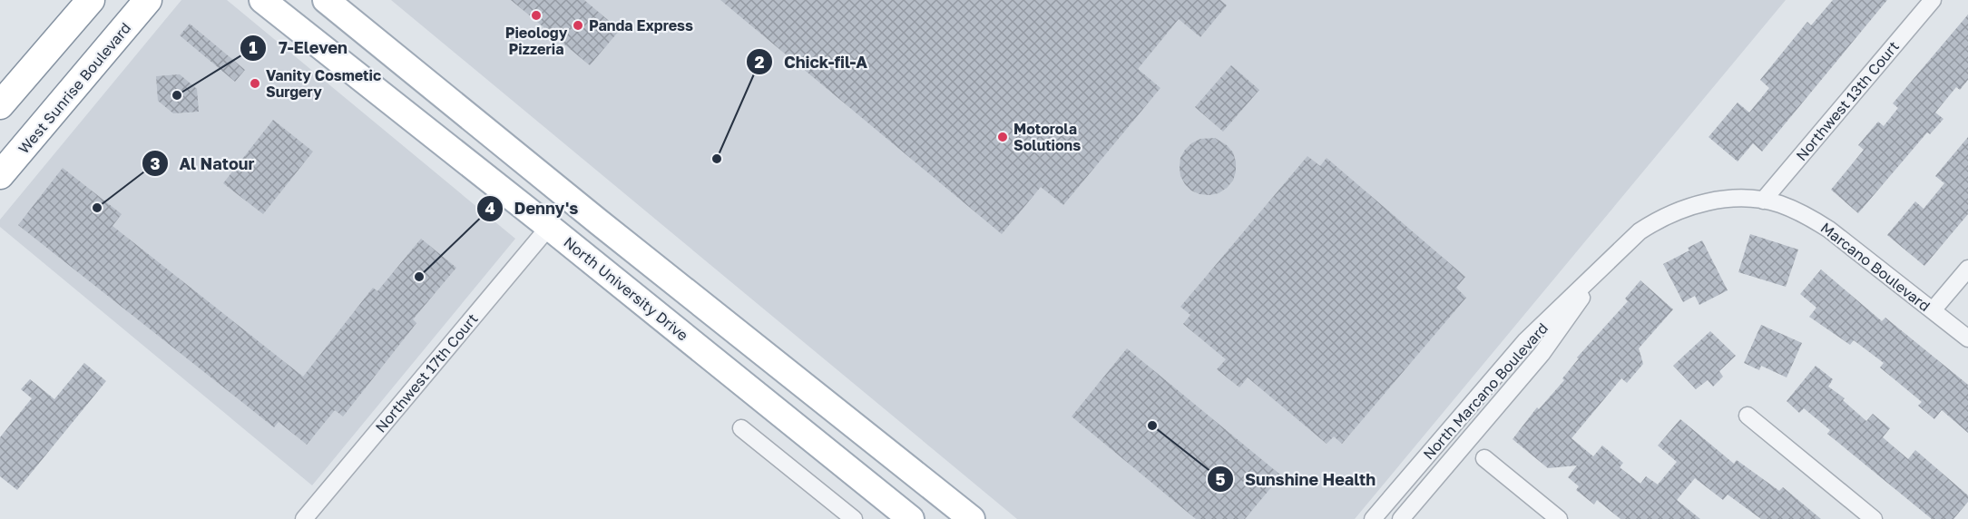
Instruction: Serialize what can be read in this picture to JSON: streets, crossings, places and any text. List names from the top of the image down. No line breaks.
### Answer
{"streets":{"highway":["West Sunrise Boulevard"],"main road":["North University Drive"],"street":["Northwest 13th Court","Marcano Boulevard","Northwest 17th Court","North Marcano Boulevard"]},"crossings":[["Northwest 13th Court","Marcano Boulevard"],["Marcano Boulevard","North Marcano Boulevard"],["North University Drive","Northwest 17th Court"]],"places":["Pieology Pizzeria","Panda Express","Vanity Cosmetic Surgery","7-Eleven","Motorola Solutions","Chick-fil-A","Al Natour","Denny's","Sunshine Health"]}
